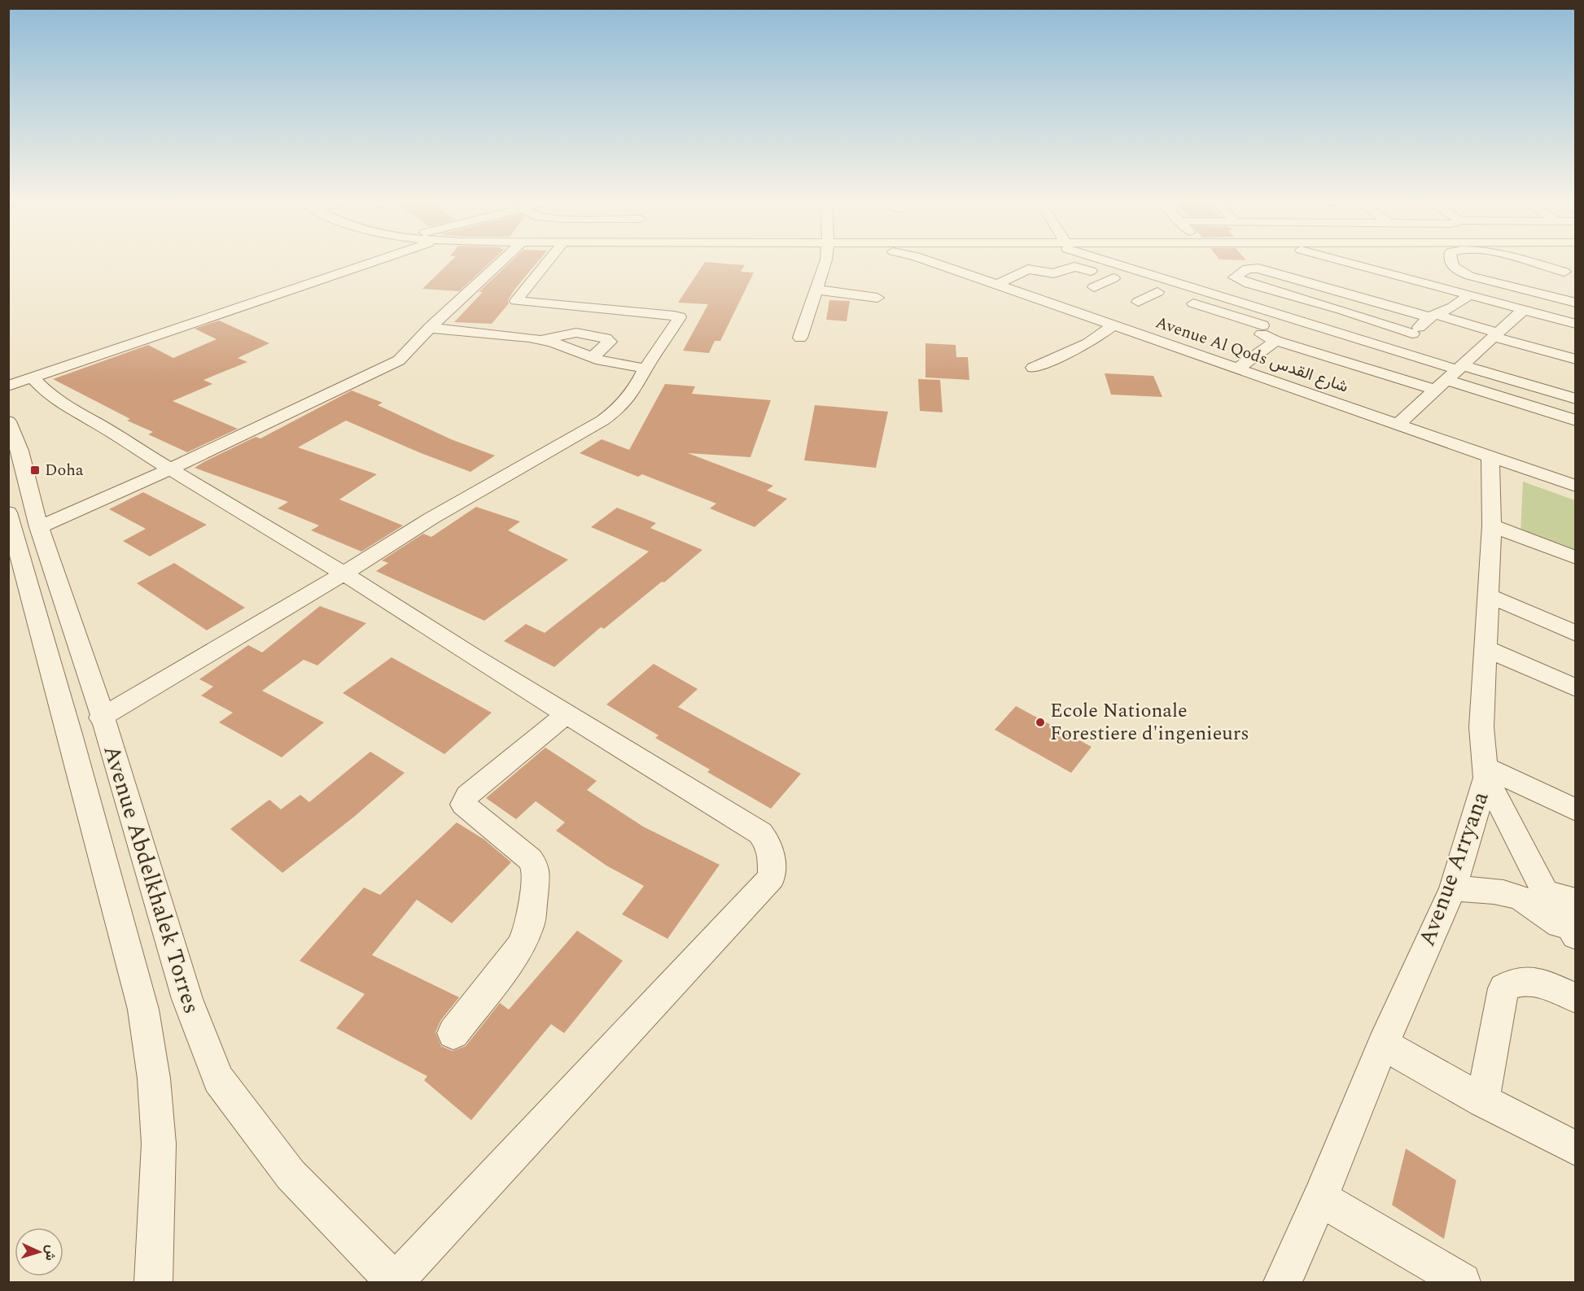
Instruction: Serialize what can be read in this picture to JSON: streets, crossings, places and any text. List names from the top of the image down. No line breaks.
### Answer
{"streets":{"street":["Avenue Al Qods شارع القدس","Avenue Arryana","Avenue Abdelkhalek Torres"]},"crossings":[["Avenue Al Qods شارع القدس","Avenue Arryana"]],"places":{"transit":["Doha"],"other":["Ecole Nationale Forestiere d'ingenieurs"]},"north":"right"}
